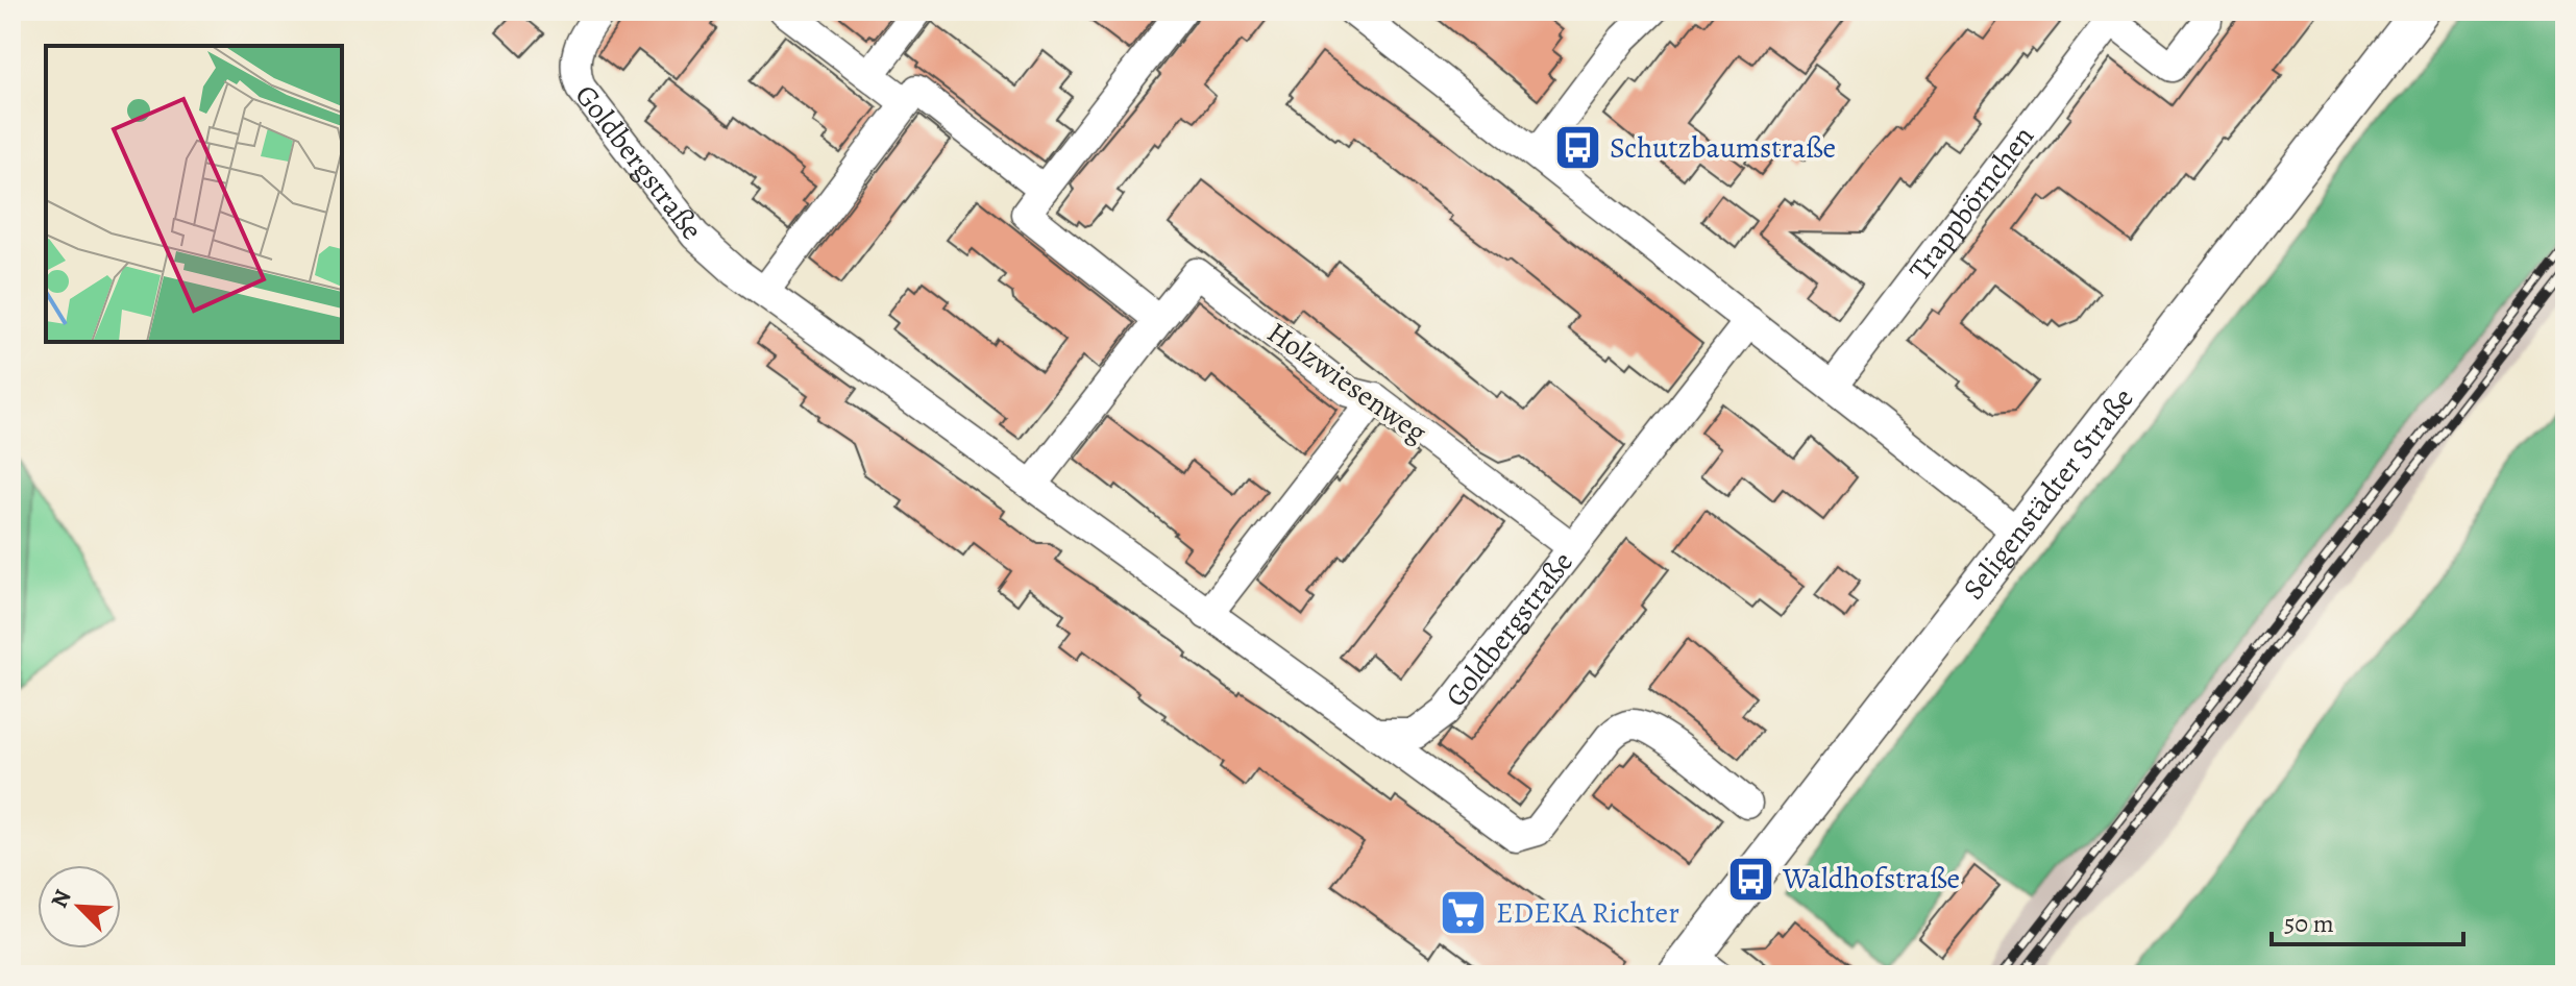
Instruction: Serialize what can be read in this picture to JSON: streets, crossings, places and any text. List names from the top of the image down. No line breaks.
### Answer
{"streets":{"street":["Goldbergstraße","Trappbörnchen","Holzwiesenweg","Seligenstädter Straße"]},"crossings":[["Goldbergstraße","Holzwiesenweg"]],"places":{"bus stop":["Schutzbaumstraße","Waldhofstraße"],"supermarket":["EDEKA Richter"]},"scale_bar":"50 m","north":"top left"}
